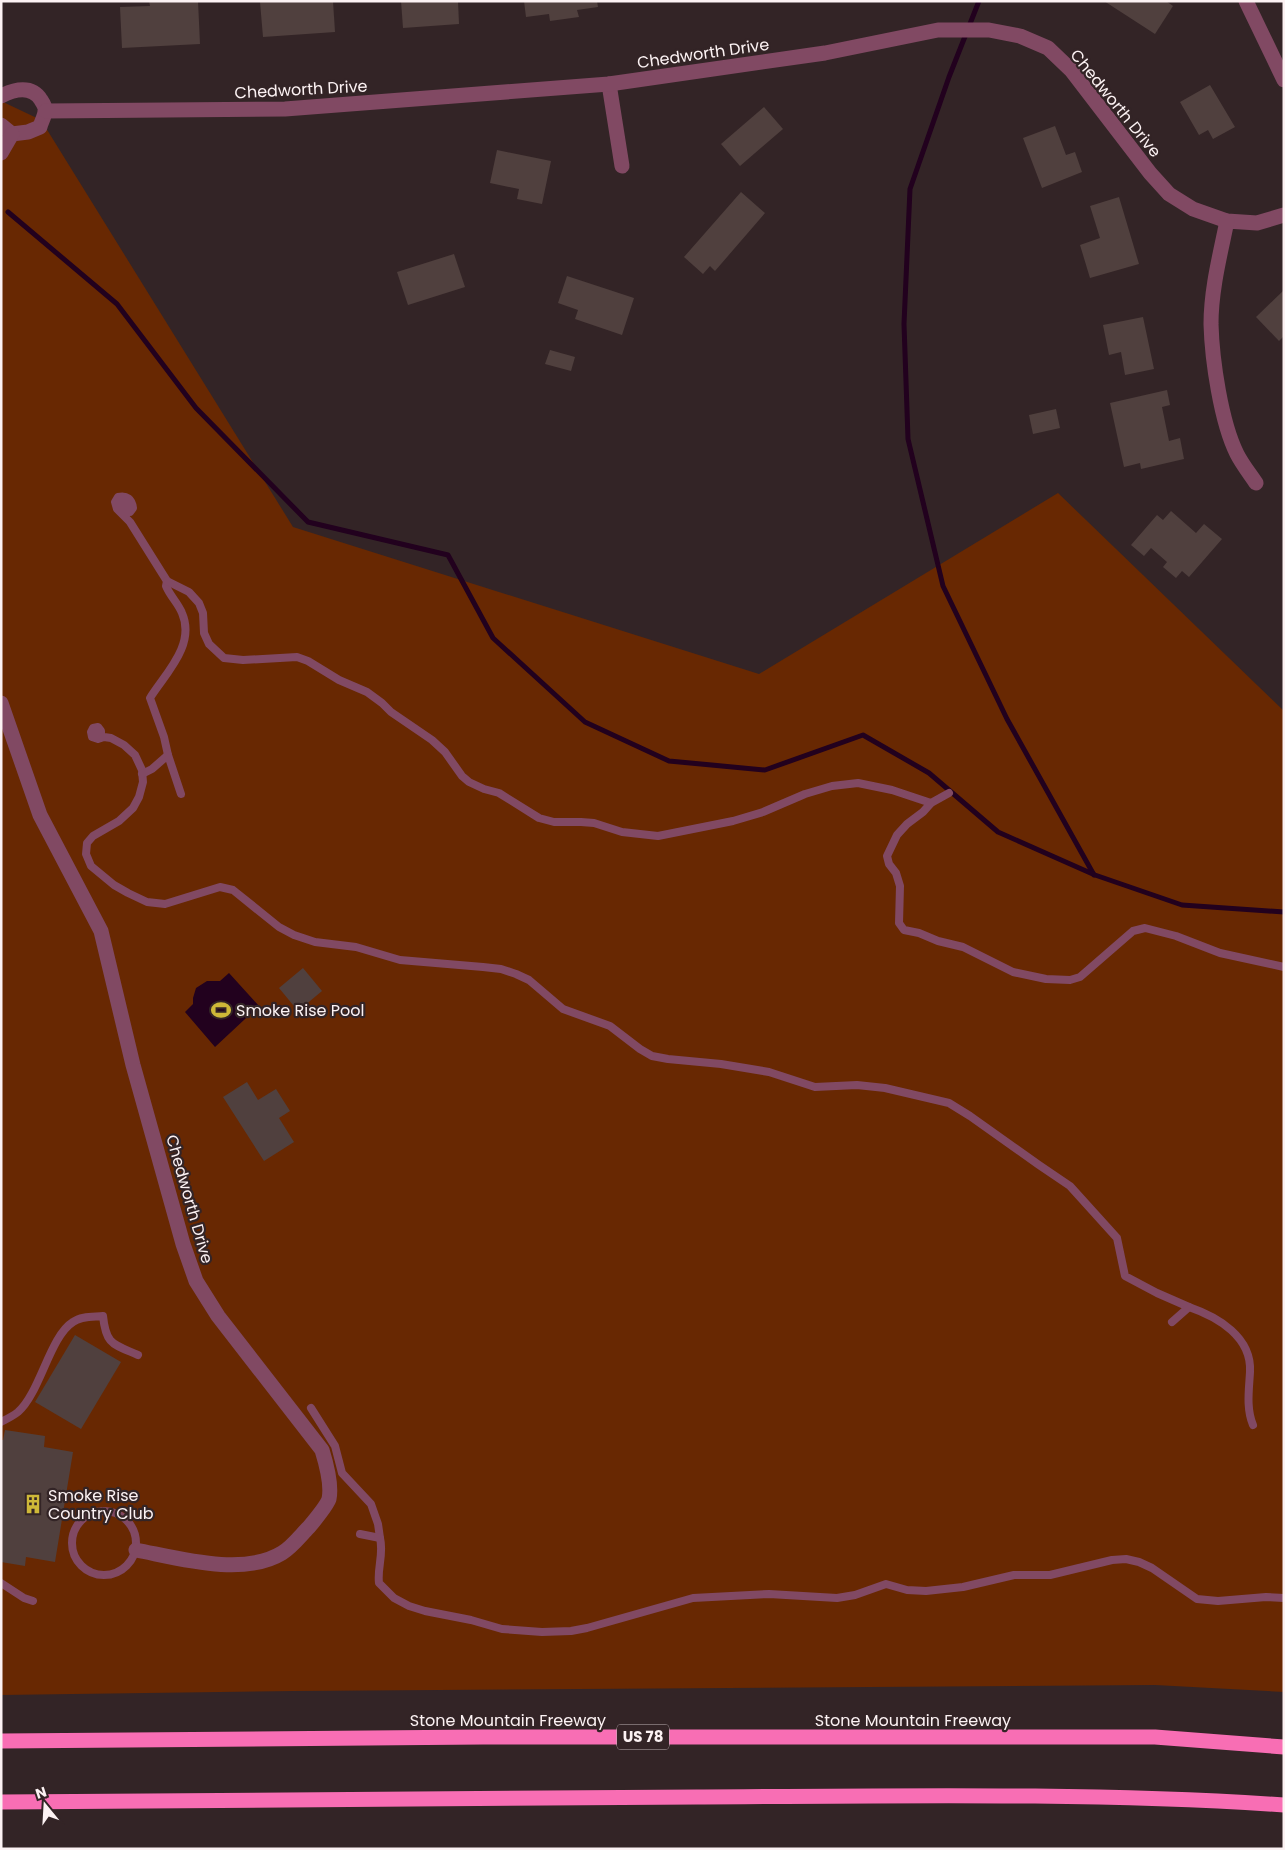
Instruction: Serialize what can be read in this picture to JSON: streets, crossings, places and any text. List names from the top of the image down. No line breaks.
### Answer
{"streets":{"highway":["Stone Mountain Freeway","US 78"],"street":["Chedworth Drive"]},"places":{"sports":["Smoke Rise Pool"],"building":["Smoke Rise Country Club"]},"north":"top"}
